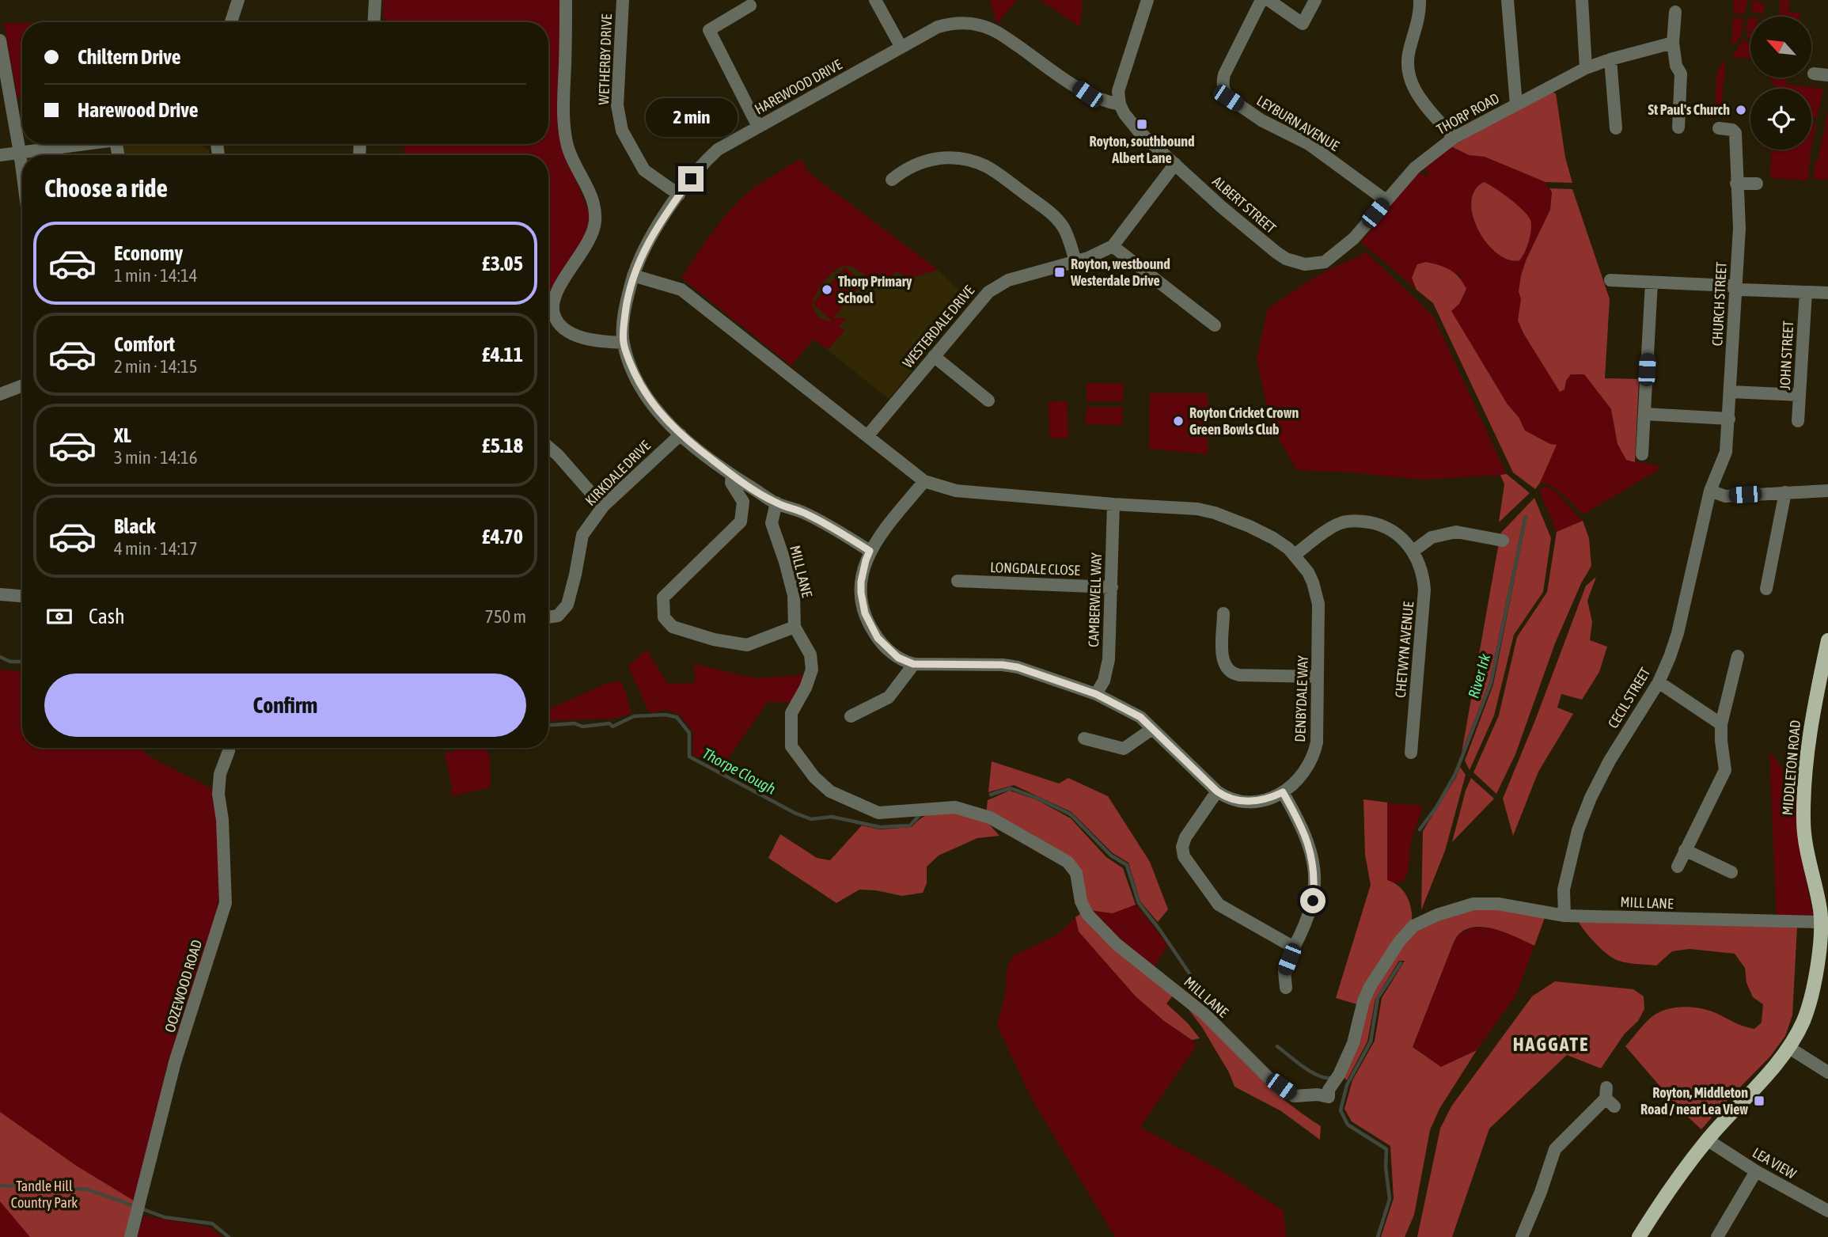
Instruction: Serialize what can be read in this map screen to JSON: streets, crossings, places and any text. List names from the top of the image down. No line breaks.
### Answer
{"streets":{"main road":["MIDDLETON ROAD"],"street":["WETHERBY DRIVE","HAREWOOD DRIVE","THORP ROAD","LEYBURN AVENUE","ALBERT STREET","CHURCH STREET","WESTERDALE DRIVE","JOHN STREET","KIRKDALE DRIVE","LONGDALE CLOSE","MILL LANE","CAMBERWELL WAY","CHETWYN AVENUE","CECIL STREET","DENBYDALE WAY","OOZEWOOD ROAD","LEA VIEW"]},"crossings":[["WETHERBY DRIVE","HAREWOOD DRIVE"],["HAREWOOD DRIVE","ALBERT STREET"],["HAREWOOD DRIVE","KIRKDALE DRIVE"],["HAREWOOD DRIVE","MILL LANE"],["THORP ROAD","LEYBURN AVENUE"],["THORP ROAD","ALBERT STREET"],["ALBERT STREET","WESTERDALE DRIVE"],["CHURCH STREET","CECIL STREET"],["LONGDALE CLOSE","CAMBERWELL WAY"],["MILL LANE","CECIL STREET"],["MILL LANE","MIDDLETON ROAD"],["CAMBERWELL WAY","DENBYDALE WAY"],["CHETWYN AVENUE","DENBYDALE WAY"],["MIDDLETON ROAD","LEA VIEW"]],"districts":["HAGGATE"],"water":["River Irk","Thorpe Clough"],"parks":["Tandle Hill Country Park"],"places":{"other":["St Paul's Church","Thorp Primary School","Royton Cricket Crown Green Bowls Club"],"transit":["Royton, southbound Albert Lane","Royton, westbound Westerdale Drive","Royton, Middleton Road / near Lea View"]},"north":"top left","page":{"banner":["Chiltern Drive","Harewood Drive"],"bubble":"2 min","heading":"Choose a ride","list":[{"name":"Economy","note":"1 min · 14:14","value":"£3.05"},{"name":"Comfort","note":"2 min · 14:15","value":"£4.11"},{"name":"XL","note":"3 min · 14:16","value":"£5.18"},{"name":"Black","note":"4 min · 14:17","value":"£4.70"}],"pay":["Cash","750 m"],"buttons":"Confirm"}}
